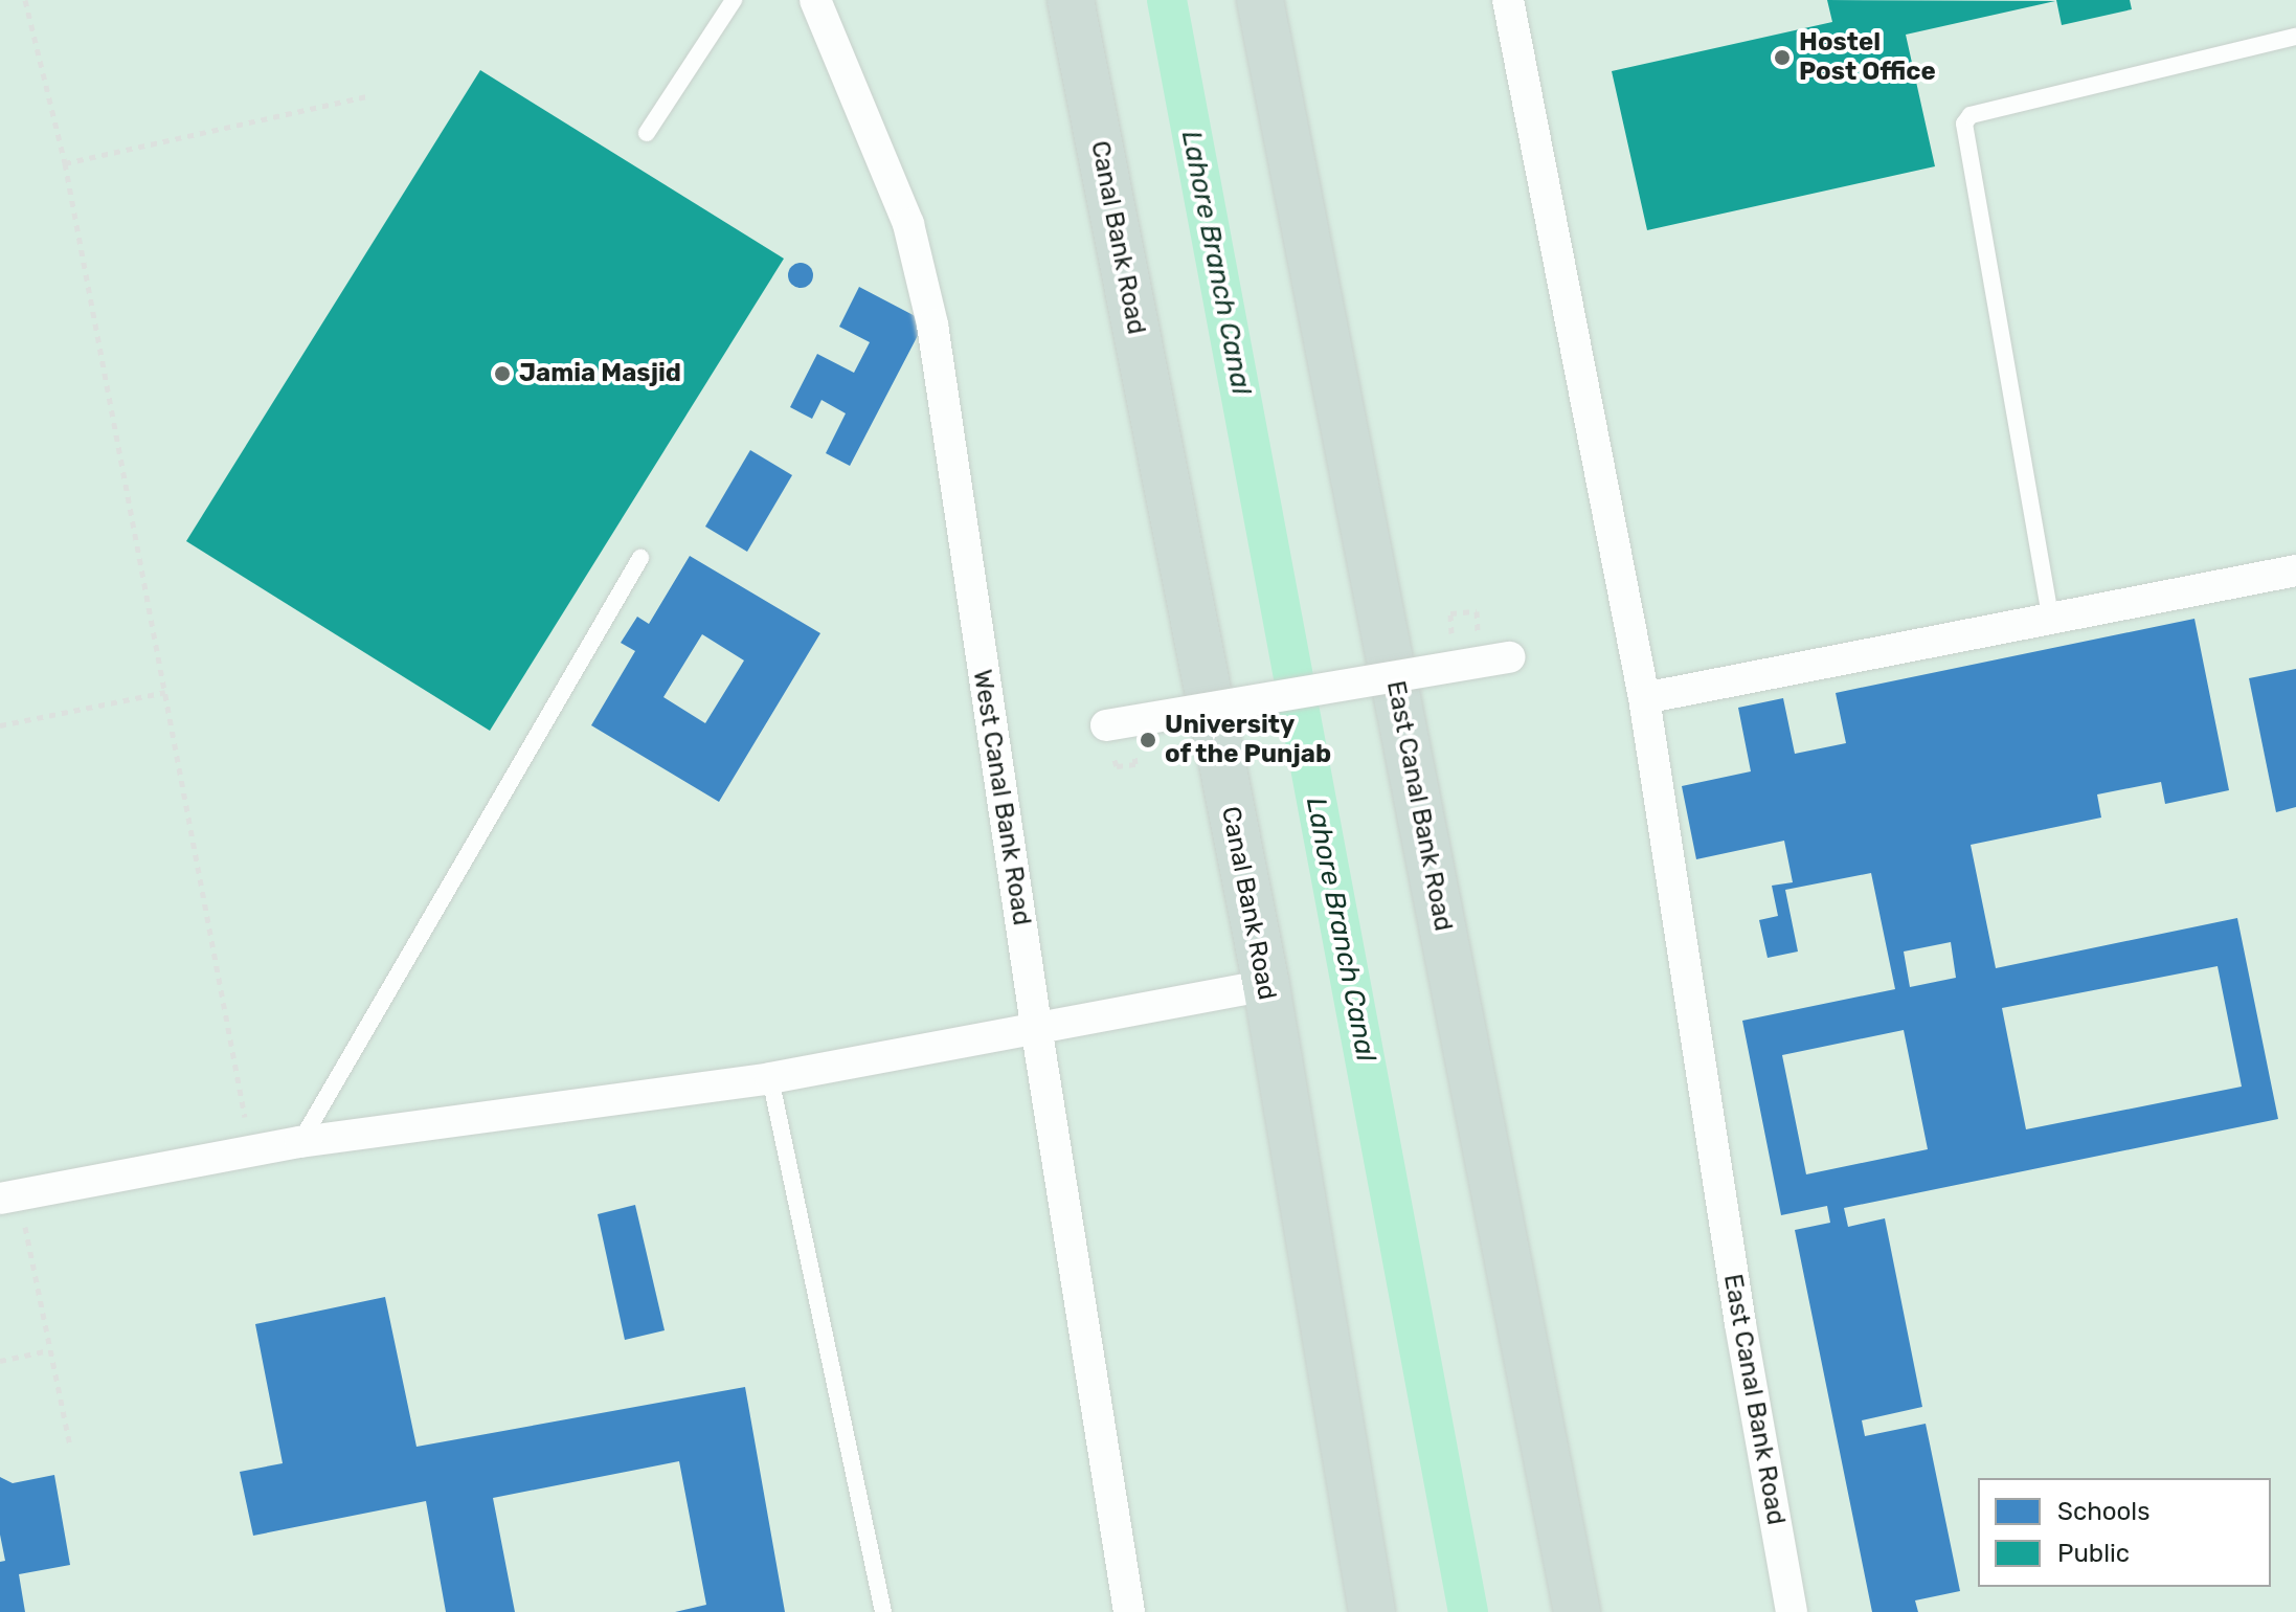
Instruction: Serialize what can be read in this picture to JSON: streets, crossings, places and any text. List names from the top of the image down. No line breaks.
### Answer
{"streets":{"highway":["Canal Bank Road","East Canal Bank Road"],"street":["West Canal Bank Road"]},"water":["Lahore Branch Canal"],"places":["Hostel Post Office","Jamia Masjid","University of the Punjab"],"legend":["Schools","Public"]}
